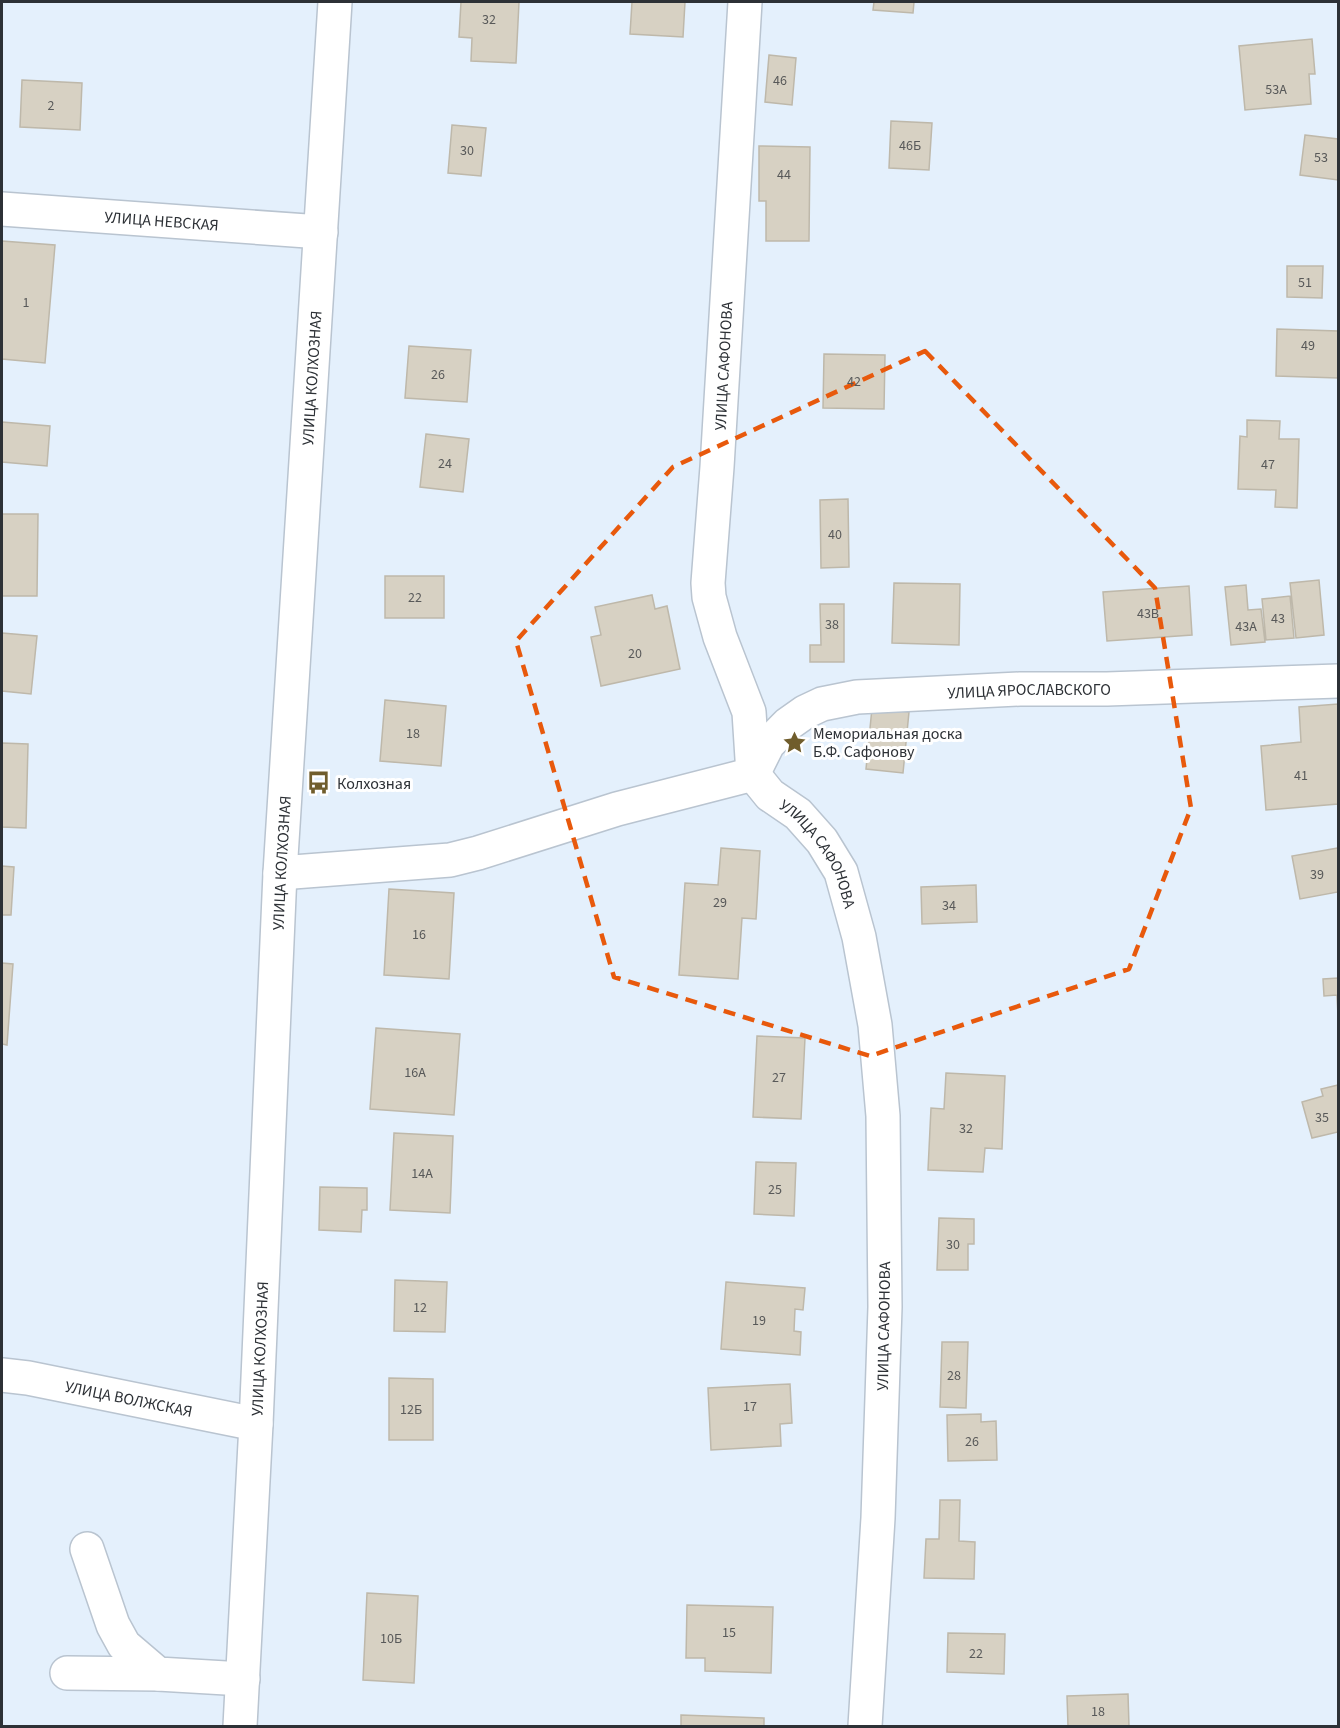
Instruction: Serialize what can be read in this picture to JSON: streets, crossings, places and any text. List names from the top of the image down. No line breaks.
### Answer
{"streets":{"street":["УЛИЦА НЕВСКАЯ","УЛИЦА САФОНОВА","УЛИЦА КОЛХОЗНАЯ","УЛИЦА ЯРОСЛАВСКОГО","УЛИЦА ВОЛЖСКАЯ"]},"crossings":[["УЛИЦА НЕВСКАЯ","УЛИЦА КОЛХОЗНАЯ"],["УЛИЦА САФОНОВА","УЛИЦА ЯРОСЛАВСКОГО"],["УЛИЦА КОЛХОЗНАЯ","УЛИЦА ВОЛЖСКАЯ"]],"places":{"place":["Мемориальная доска Б.Ф. Сафонову"],"bus stop":["Колхозная"]},"house_numbers":["32","46","53А","2","46Б","30","53","44","51","1","49","26","42","24","47","40","22","43В","43","38","43А","20","18","41","39","29","34","16","16А","27","35","32","14А","25","30","12","19","28","17","12Б","26","15","10Б","22","18"]}
